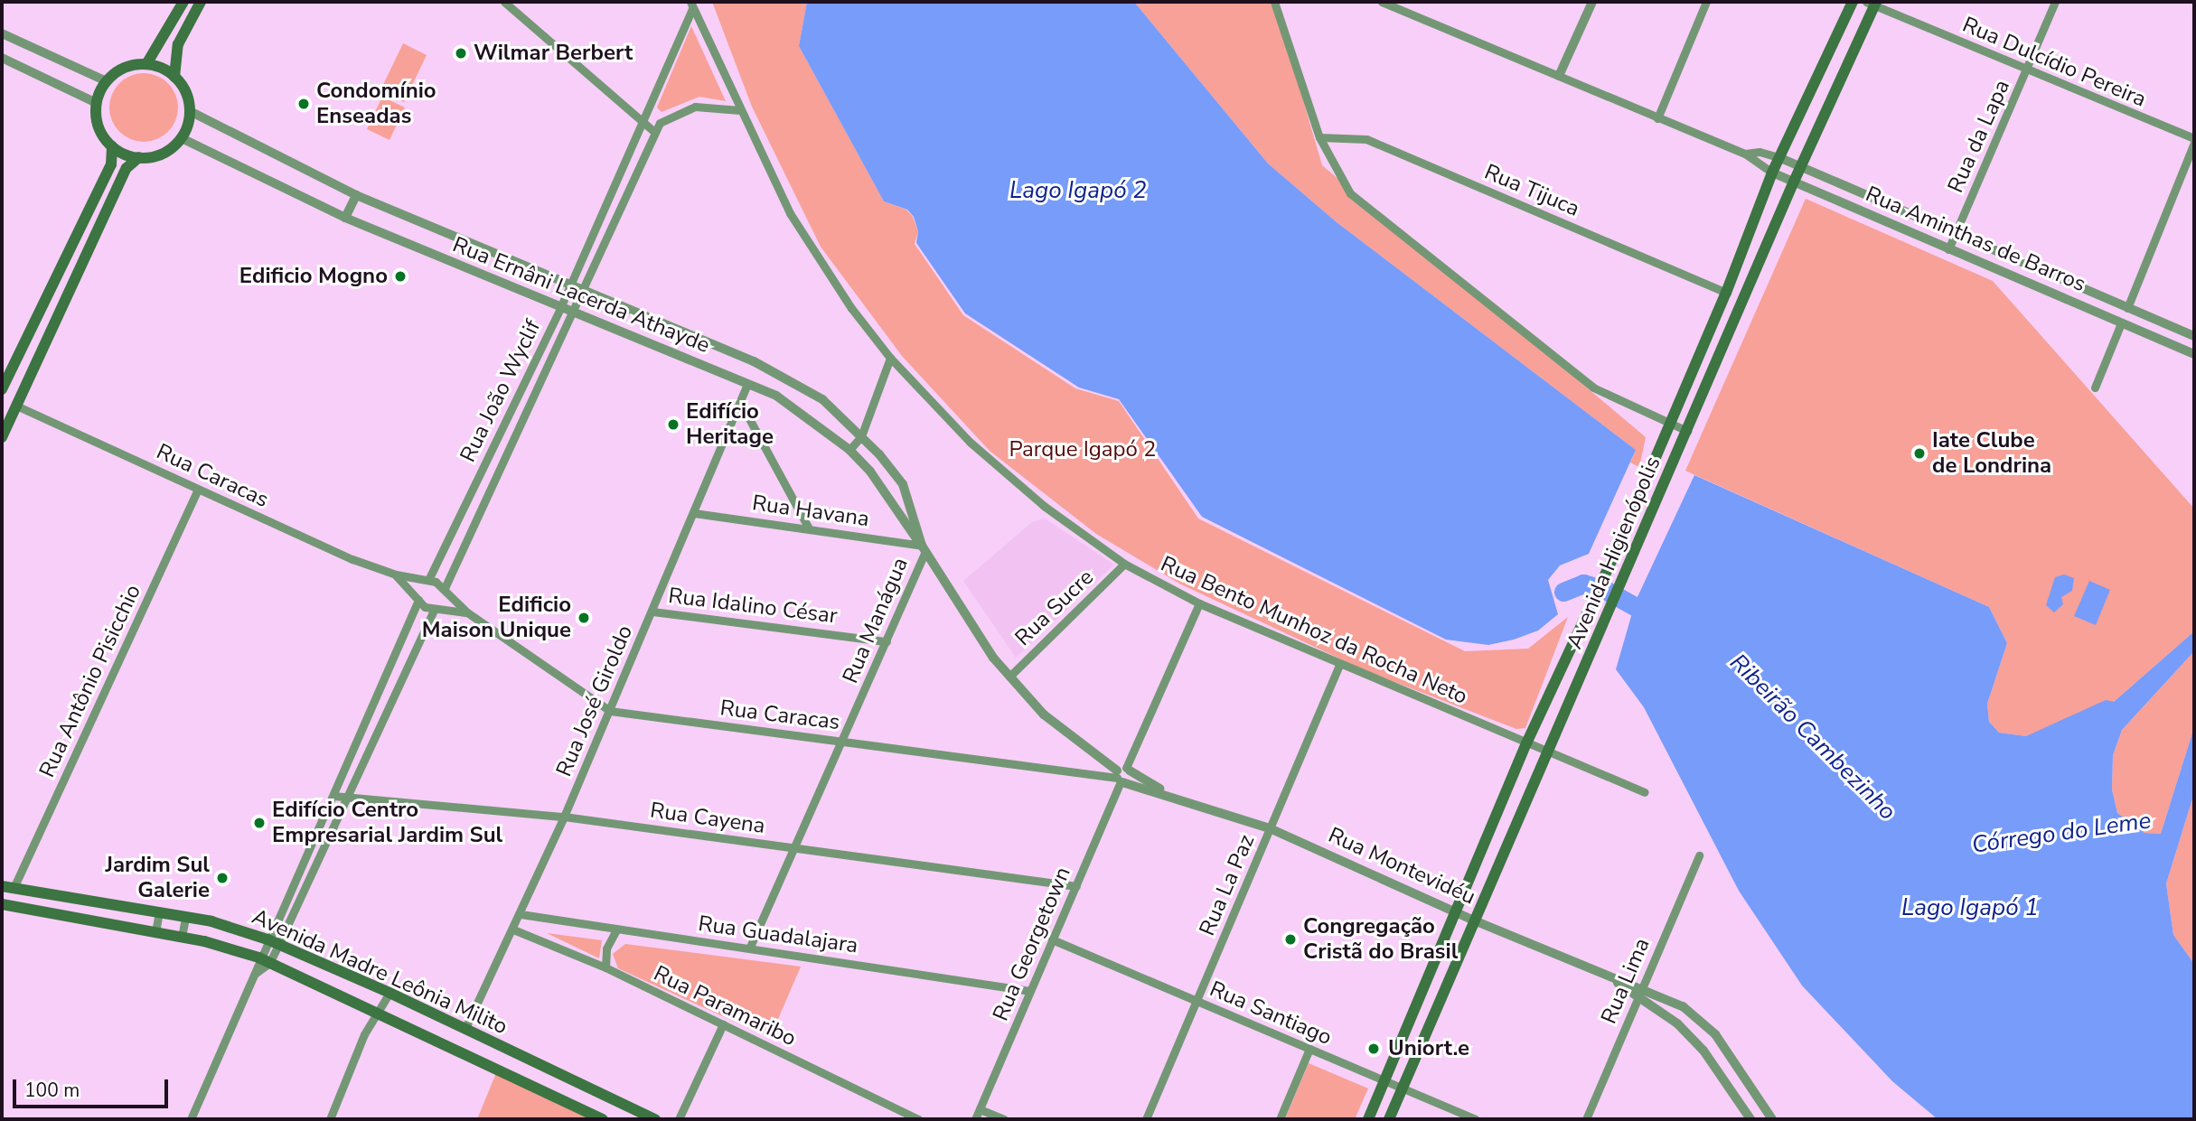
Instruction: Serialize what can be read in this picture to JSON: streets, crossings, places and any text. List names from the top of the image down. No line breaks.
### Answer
{"streets":{"main road":["Avenida Higienópolis","Avenida Madre Leônia Milito"],"street":["Rua Dulcídio Pereira","Rua da Lapa","Rua Tijuca","Rua Aminthas de Barros","Rua Ernâni Lacerda Athayde","Rua João Wyclif","Rua Caracas","Rua Havana","Rua Idalino César","Rua Sucre","Rua Manágua","Rua Bento Munhoz da Rocha Neto","Rua Antônio Pisicchio","Rua José Giroldo","Rua Cayena","Rua Montevidéu","Rua La Paz","Rua Guadalajara","Rua Georgetown","Rua Lima","Rua Paramaribo","Rua Santiago"]},"crossings":[["Rua Dulcídio Pereira","Rua da Lapa"],["Rua Dulcídio Pereira","Avenida Higienópolis"],["Rua da Lapa","Rua Aminthas de Barros"],["Rua Tijuca","Avenida Higienópolis"],["Rua Aminthas de Barros","Avenida Higienópolis"],["Rua Ernâni Lacerda Athayde","Rua João Wyclif"],["Rua Ernâni Lacerda Athayde","Rua Havana"],["Rua Ernâni Lacerda Athayde","Rua Manágua"],["Rua Ernâni Lacerda Athayde","Rua José Giroldo"],["Rua Ernâni Lacerda Athayde","Rua Montevidéu"],["Rua João Wyclif","Rua Caracas"],["Rua João Wyclif","Rua Bento Munhoz da Rocha Neto"],["Rua João Wyclif","Rua Cayena"],["Rua João Wyclif","Rua Montevidéu"],["Rua João Wyclif","Avenida Madre Leônia Milito"],["Rua Caracas","Rua Manágua"],["Rua Caracas","Rua Antônio Pisicchio"],["Rua Caracas","Rua José Giroldo"],["Rua Caracas","Rua Montevidéu"],["Rua Caracas","Rua Georgetown"],["Rua Havana","Rua Manágua"],["Rua Havana","Rua José Giroldo"],["Rua Havana","Rua Montevidéu"],["Avenida Higienópolis","Rua Bento Munhoz da Rocha Neto"],["Avenida Higienópolis","Rua Montevidéu"],["Avenida Higienópolis","Rua Santiago"],["Rua Idalino César","Rua Manágua"],["Rua Idalino César","Rua José Giroldo"],["Rua Sucre","Rua Bento Munhoz da Rocha Neto"],["Rua Sucre","Rua Montevidéu"],["Rua Manágua","Rua Cayena"],["Rua Manágua","Rua Montevidéu"],["Rua Manágua","Rua Guadalajara"],["Rua Bento Munhoz da Rocha Neto","Rua La Paz"],["Rua Bento Munhoz da Rocha Neto","Rua Georgetown"],["Rua Antônio Pisicchio","Avenida Madre Leônia Milito"],["Rua José Giroldo","Rua Cayena"],["Rua José Giroldo","Rua Guadalajara"],["Rua José Giroldo","Avenida Madre Leônia Milito"],["Rua José Giroldo","Rua Paramaribo"],["Rua Cayena","Rua Georgetown"],["Rua Montevidéu","Rua La Paz"],["Rua Montevidéu","Rua Georgetown"],["Rua Montevidéu","Rua Lima"],["Rua La Paz","Rua Santiago"],["Rua Guadalajara","Rua Georgetown"],["Rua Georgetown","Rua Santiago"]],"water":["Lago Igapó 2","Ribeirão Cambezinho","Córrego do Leme","Lago Igapó 1"],"parks":["Parque Igapó 2"],"places":["Wilmar Berbert","Condomínio Enseadas","Edificio Mogno","Edifício Heritage","Iate Clube de Londrina","Edificio Maison Unique","Edifício Centro Empresarial Jardim Sul","Jardim Sul Galerie","Congregação Cristã do Brasil","Uniort.e"],"scale_bar":"100 m"}
